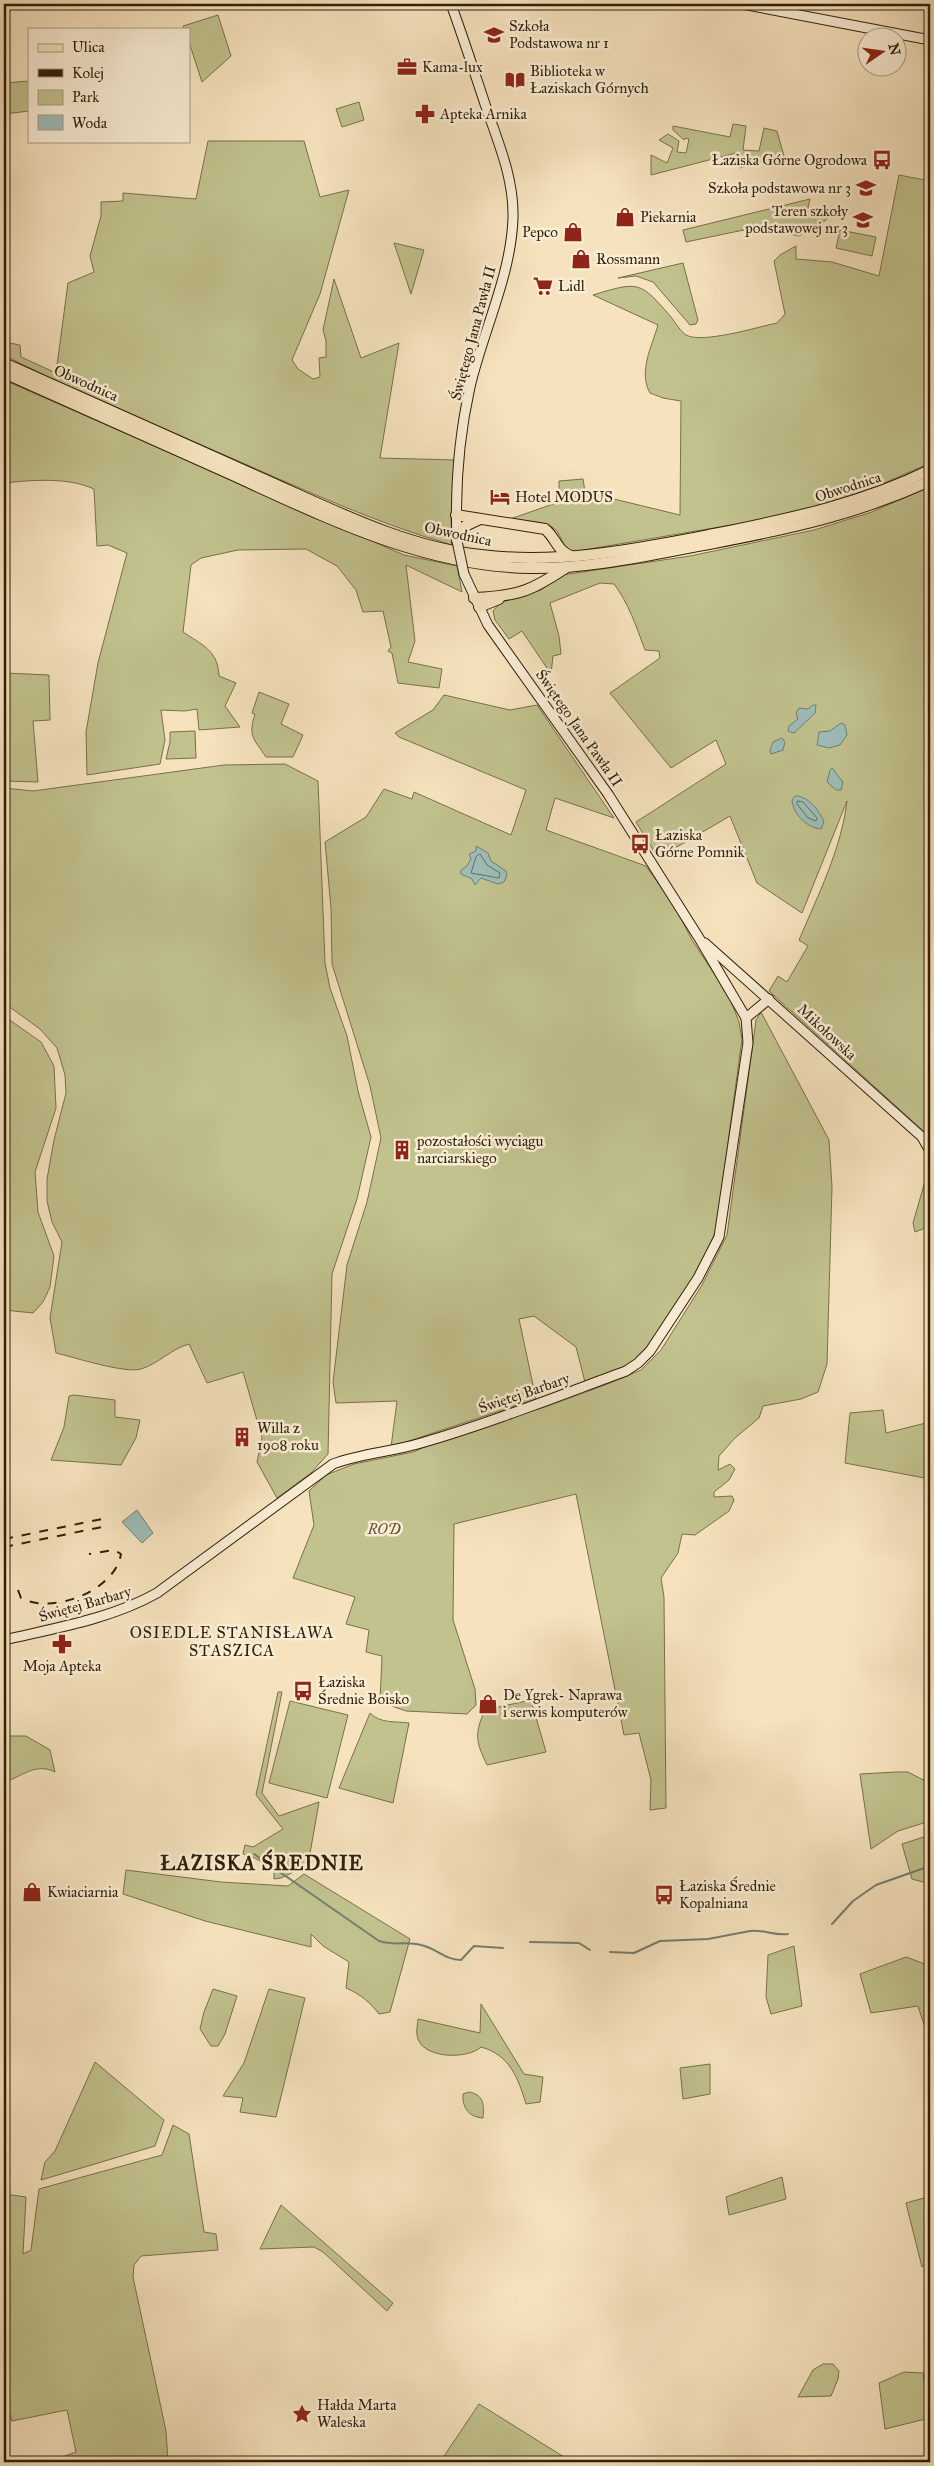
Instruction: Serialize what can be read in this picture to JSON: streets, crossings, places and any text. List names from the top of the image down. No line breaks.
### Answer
{"streets":{"main road":["Obwodnica"],"street":["Świętego Jana Pawła II","Mikołowska","Świętej Barbary"]},"crossings":[["Świętego Jana Pawła II","Mikołowska"],["Świętego Jana Pawła II","Świętej Barbary"],["Mikołowska","Świętej Barbary"]],"districts":["OSIEDLE STANISŁAWA STASZICA","ŁAZISKA ŚREDNIE"],"parks":["ROD"],"places":{"school or university":["Szkoła Podstawowa nr 1","Szkoła podstawowa nr 3","Teren szkoły podstawowej nr 3"],"office":["Kama-lux"],"library":["Biblioteka w Łaziskach Górnych"],"pharmacy":["Apteka Arnika","Moja Apteka"],"bus stop":["Łaziska Górne Ogrodowa","Łaziska Górne Pomnik","Łaziska Średnie Boisko","Łaziska Średnie Kopalniana"],"shop":["Piekarnia","Pepco","Rossmann","De Ygrek- Naprawa i serwis komputerów","Kwiaciarnia"],"supermarket":["Lidl"],"hotel":["Hotel MODUS"],"building":["pozostałości wyciągu narciarskiego","Willa z 1908 roku"],"place":["Hałda Marta Waleska"]},"legend":["Ulica","Kolej","Park","Woda"],"north":"right"}
